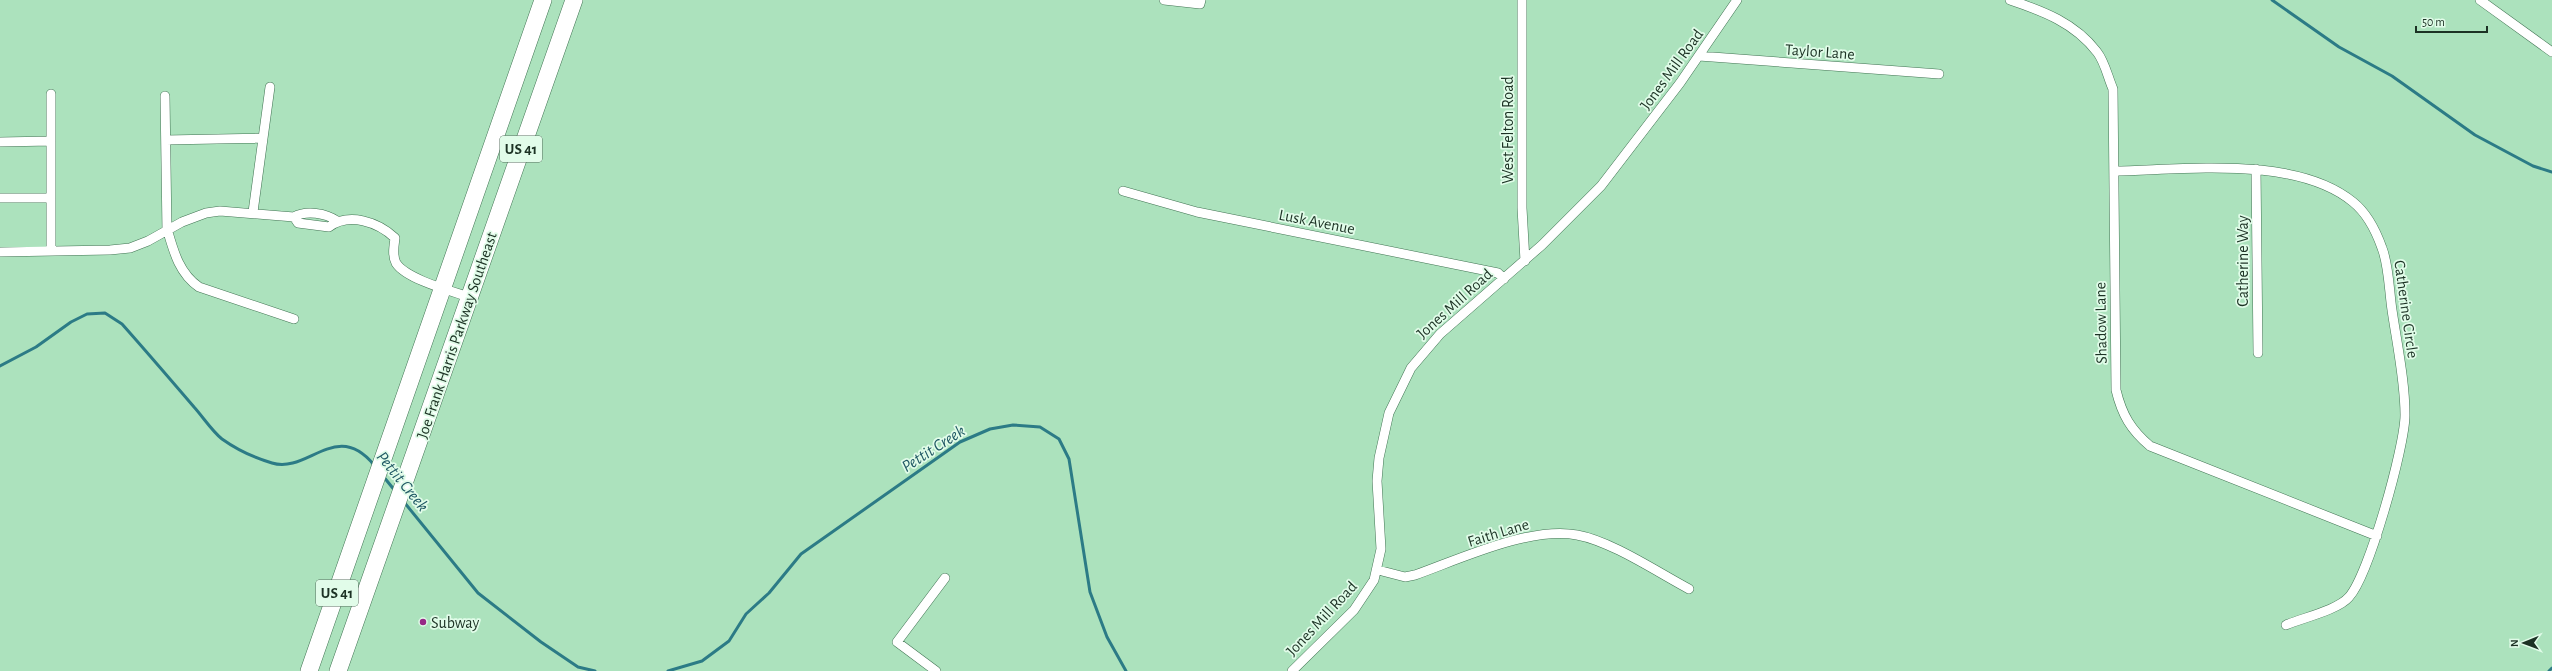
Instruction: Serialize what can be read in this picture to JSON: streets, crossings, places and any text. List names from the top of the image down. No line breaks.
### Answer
{"streets":{"highway":["US 41","Joe Frank Harris Parkway Southeast"],"street":["Taylor Lane","Jones Mill Road","West Felton Road","Lusk Avenue","Catherine Way","Catherine Circle","Shadow Lane","Faith Lane"]},"crossings":[["Taylor Lane","Jones Mill Road"],["Jones Mill Road","West Felton Road"],["Jones Mill Road","Lusk Avenue"],["Jones Mill Road","Faith Lane"],["Catherine Way","Catherine Circle"],["Catherine Circle","Shadow Lane"]],"water":["Pettit Creek"],"places":["Subway"],"scale_bar":"50 m","north":"left"}
